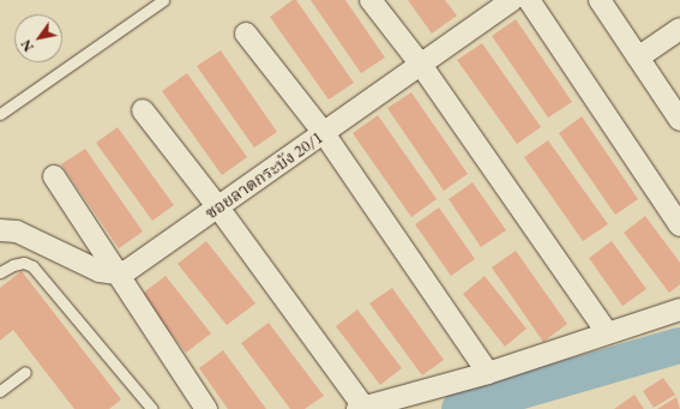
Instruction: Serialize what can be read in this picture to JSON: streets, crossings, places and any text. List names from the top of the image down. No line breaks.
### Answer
{"streets":{"street":["ซอยลาดกระบัง 20/1"]},"north":"bottom left"}
